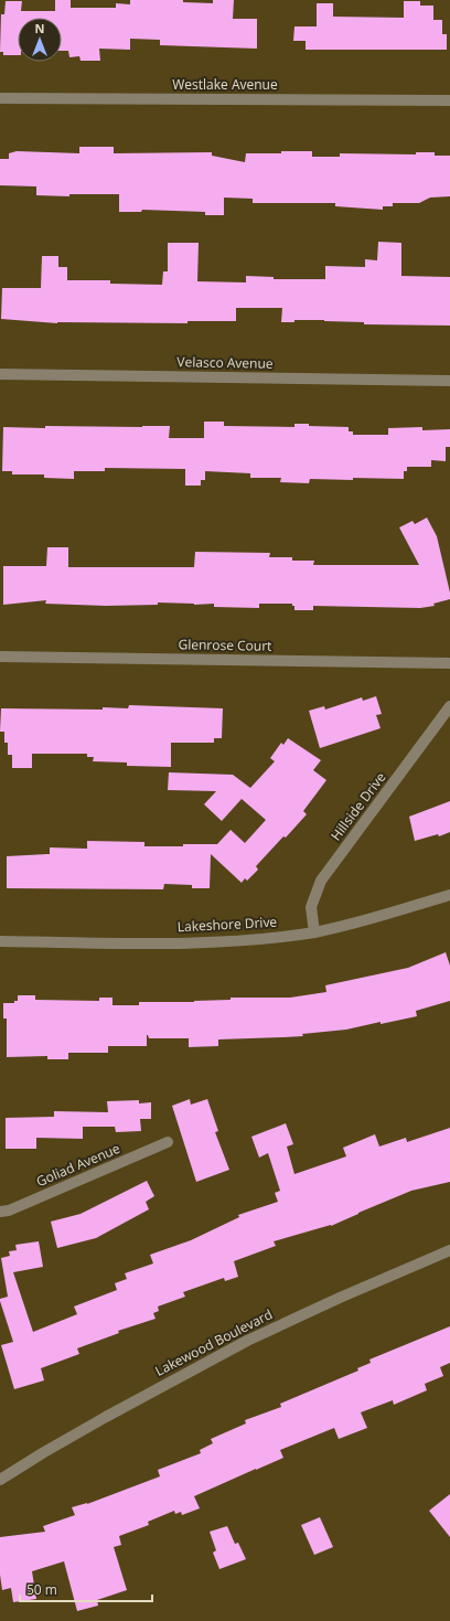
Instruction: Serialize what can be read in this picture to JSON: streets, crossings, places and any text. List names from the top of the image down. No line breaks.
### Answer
{"streets":{"street":["Westlake Avenue","Velasco Avenue","Glenrose Court","Hillside Drive","Lakeshore Drive","Goliad Avenue","Lakewood Boulevard"]},"crossings":[["Hillside Drive","Lakeshore Drive"]],"scale_bar":"50 m","north":"top"}
